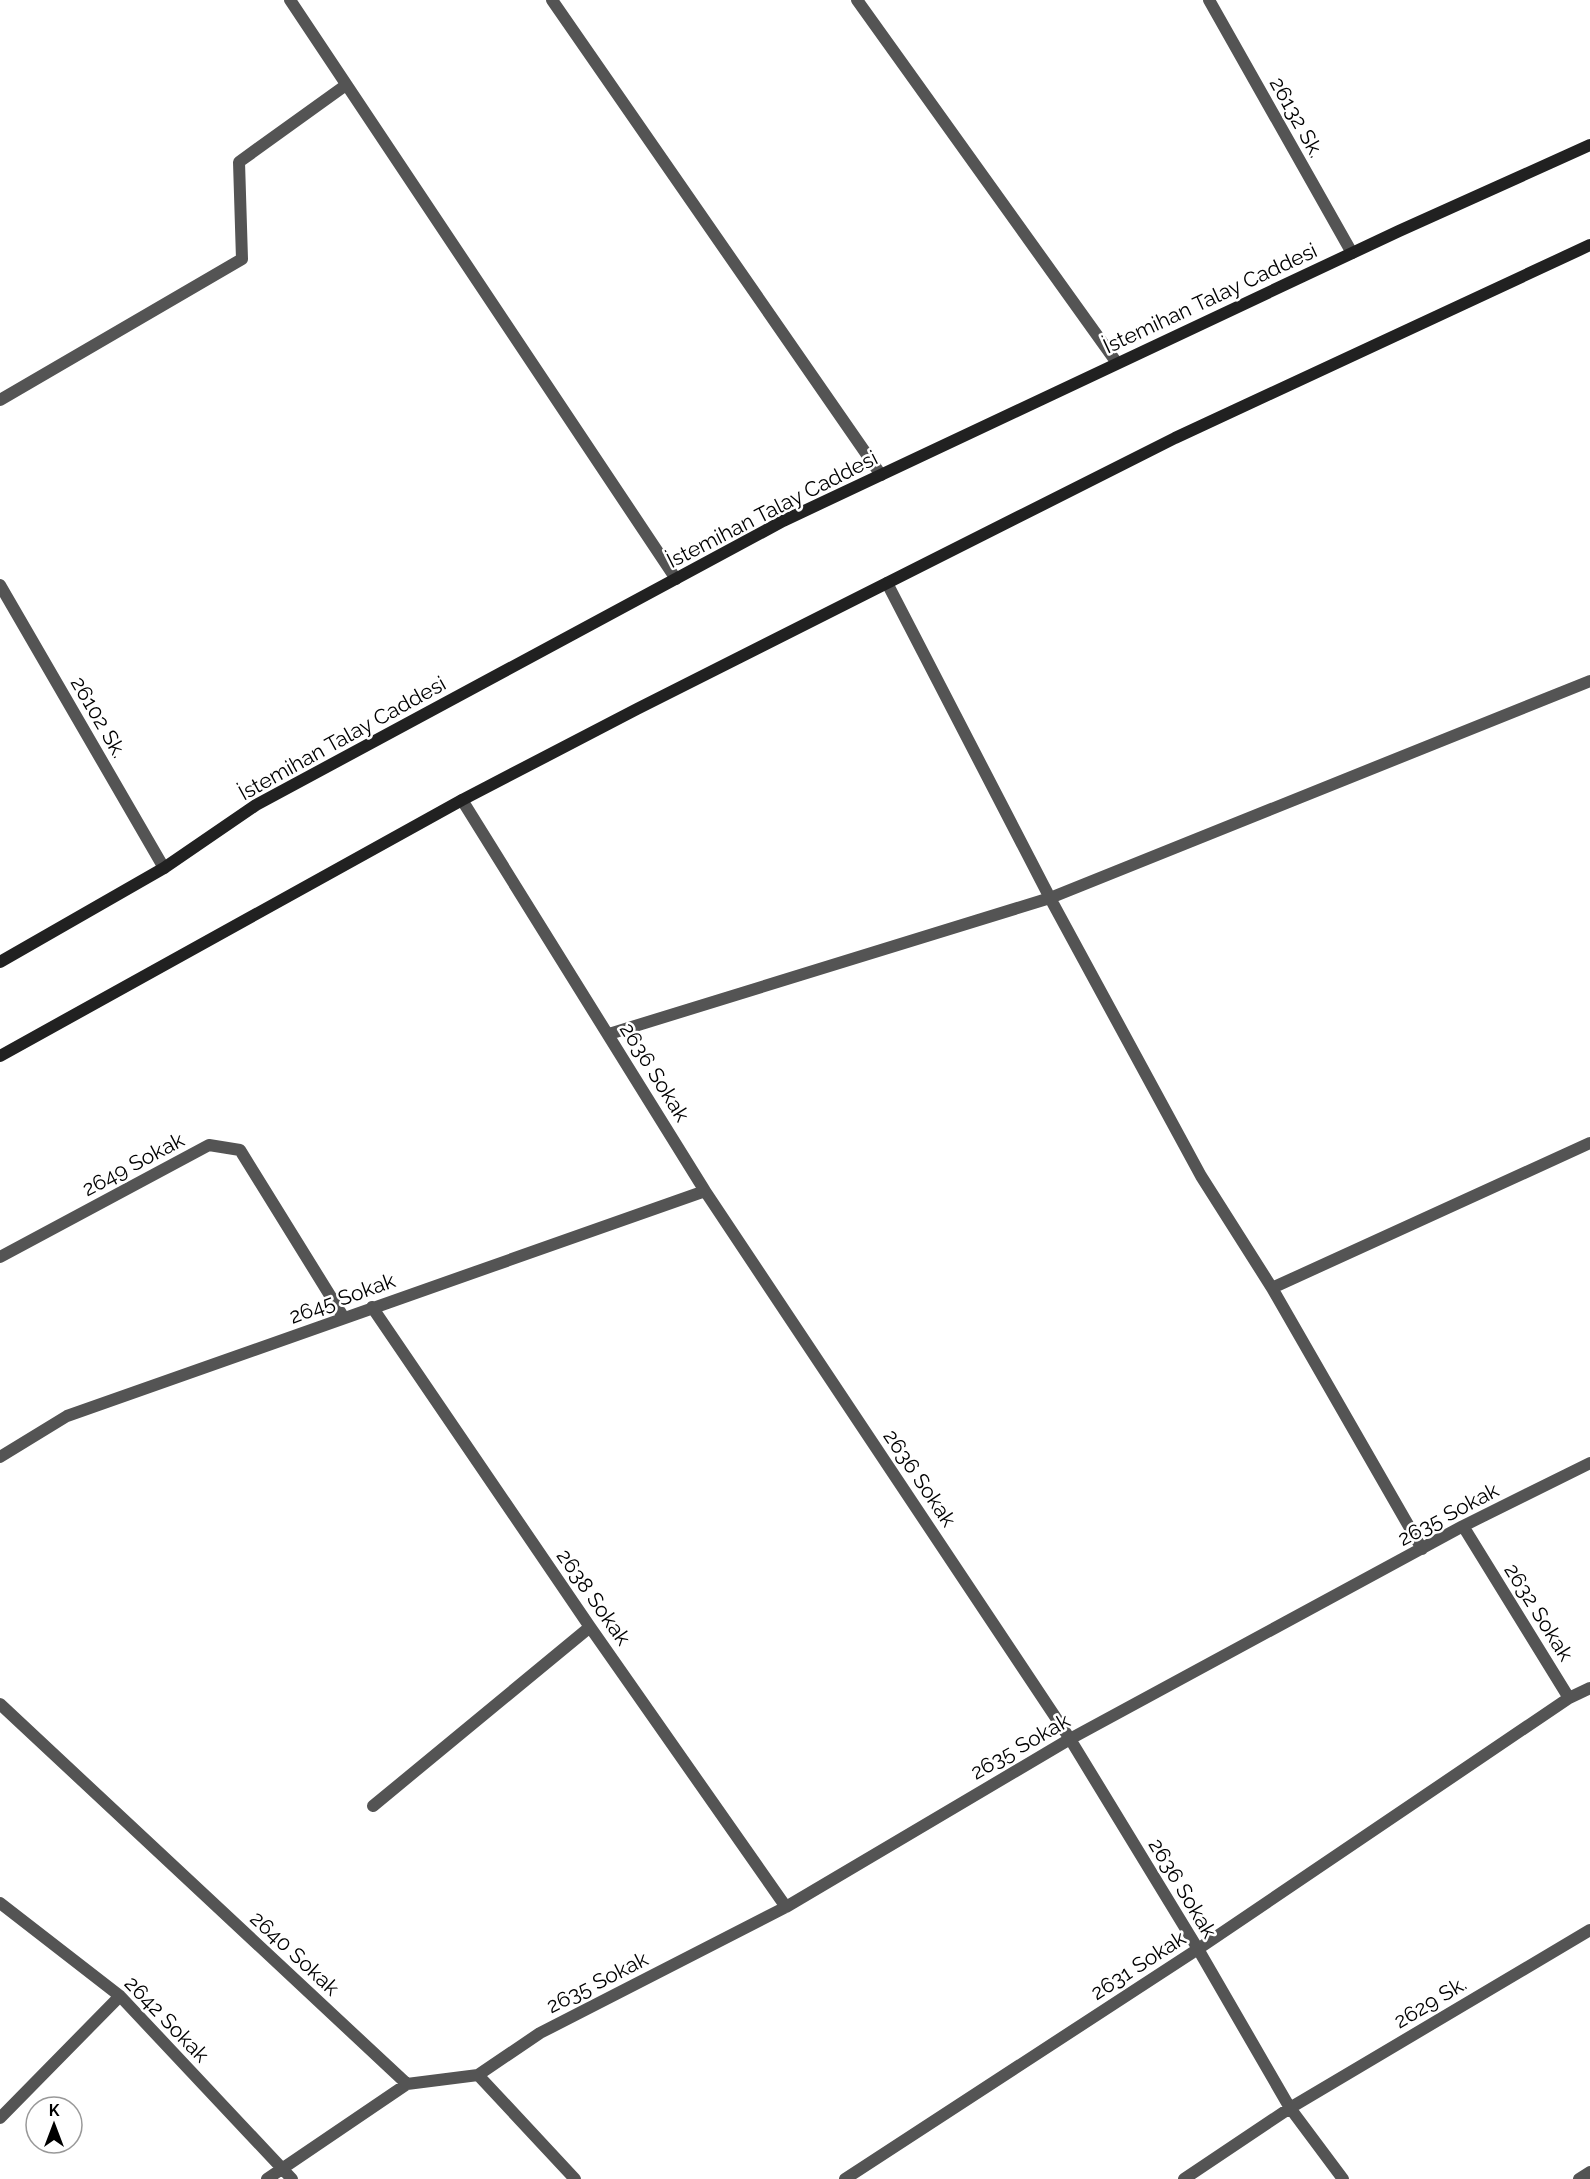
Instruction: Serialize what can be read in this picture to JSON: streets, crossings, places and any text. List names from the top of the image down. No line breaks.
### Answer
{"streets":{"main road":["İstemihan Talay Caddesi"],"street":["26132 Sk.","26102 Sk.","2636 Sokak","2649 Sokak","2645 Sokak","2635 Sokak","2638 Sokak","2632 Sokak","2640 Sokak","2631 Sokak","2629 Sk.","2642 Sokak"]},"crossings":[["26132 Sk.","İstemihan Talay Caddesi"],["İstemihan Talay Caddesi","26102 Sk."],["2636 Sokak","2645 Sokak"],["2636 Sokak","2635 Sokak"],["2636 Sokak","2631 Sokak"],["2636 Sokak","2629 Sk."],["2649 Sokak","2645 Sokak"],["2645 Sokak","2638 Sokak"],["2635 Sokak","2638 Sokak"],["2635 Sokak","2632 Sokak"],["2632 Sokak","2631 Sokak"]],"north":"top"}
